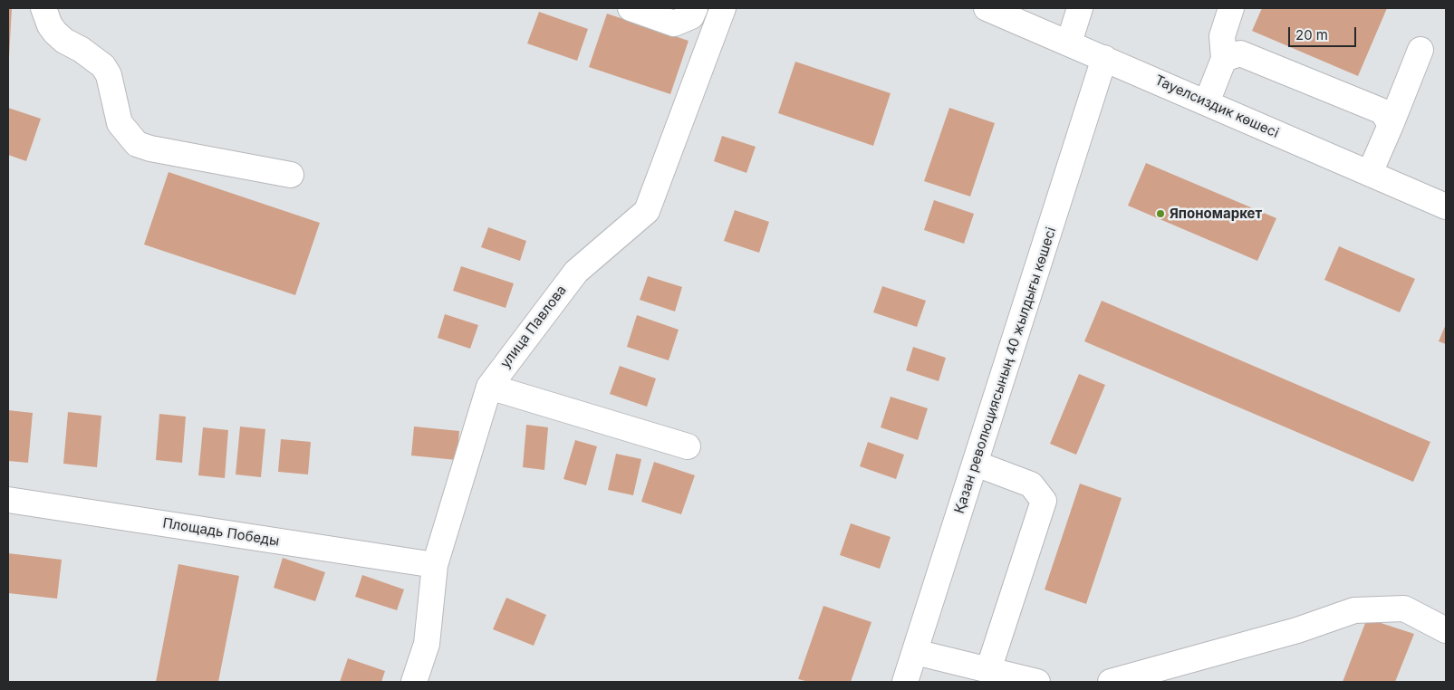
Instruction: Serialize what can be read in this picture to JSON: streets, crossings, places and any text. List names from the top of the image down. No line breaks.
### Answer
{"streets":{"street":["Тауелсиздик көшесі","улица Павлова","Қазан революциясының 40 жылдығы көшесі","Площадь Победы"]},"crossings":[["Тауелсиздик көшесі","Қазан революциясының 40 жылдығы көшесі"],["улица Павлова","Площадь Победы"]],"places":["Япономаркет"],"scale_bar":"20 m"}
